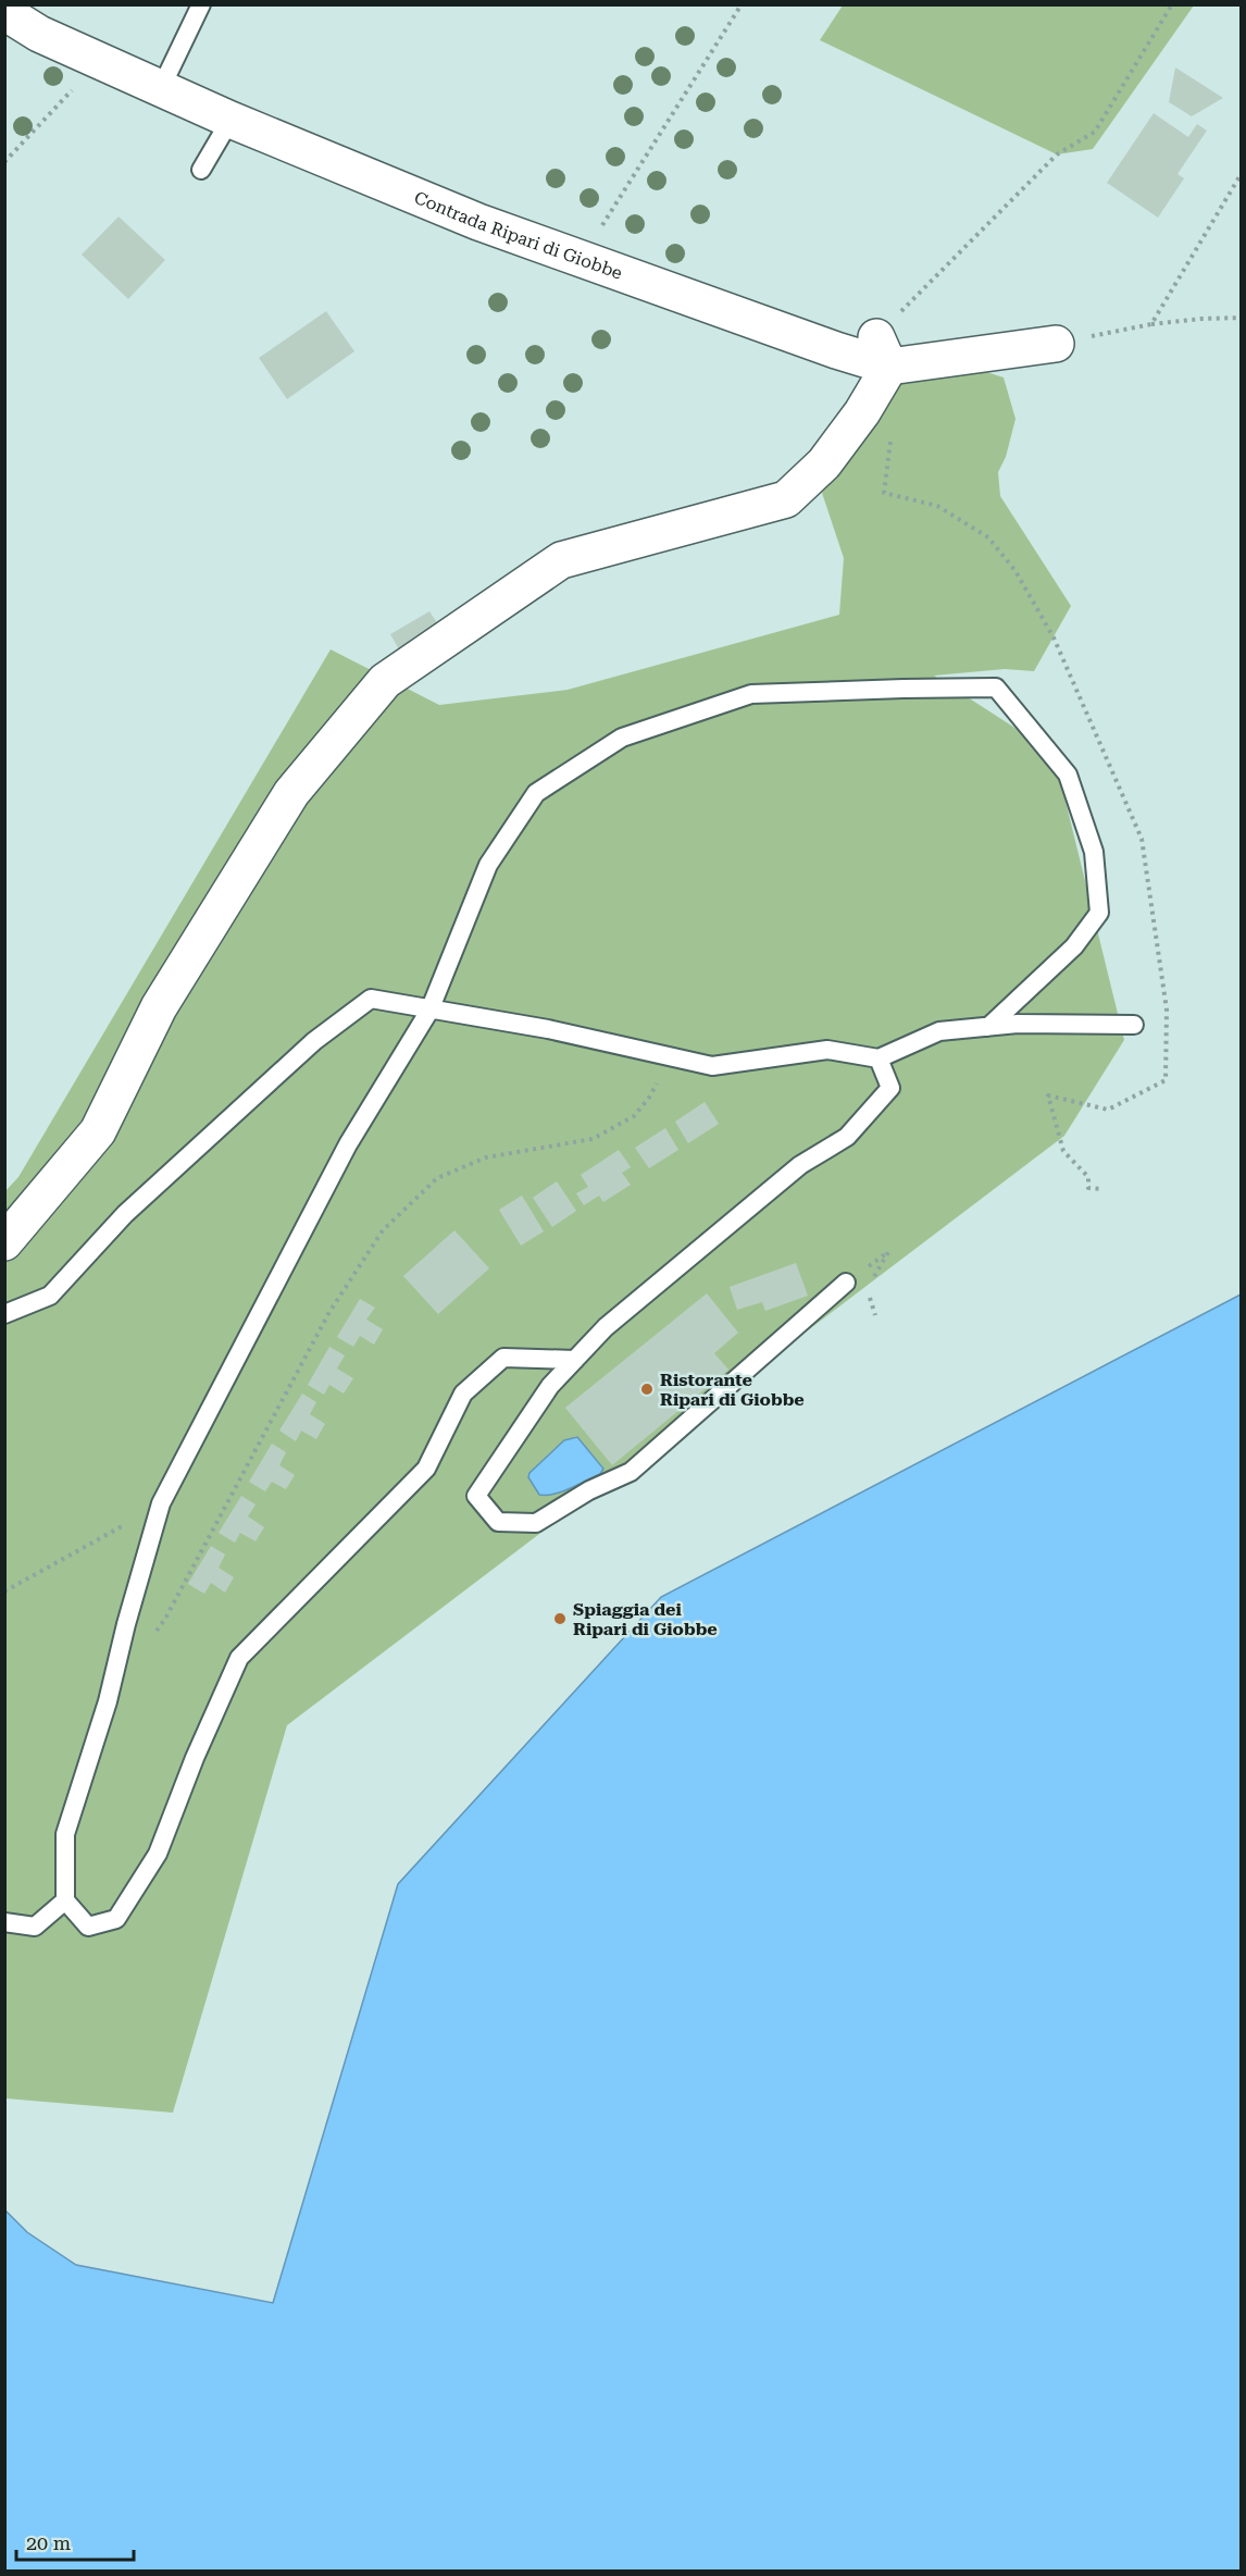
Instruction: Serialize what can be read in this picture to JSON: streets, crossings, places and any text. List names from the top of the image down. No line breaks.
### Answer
{"streets":{"street":["Contrada Ripari di Giobbe"]},"places":["Ristorante Ripari di Giobbe","Spiaggia dei Ripari di Giobbe"],"scale_bar":"20 m"}
